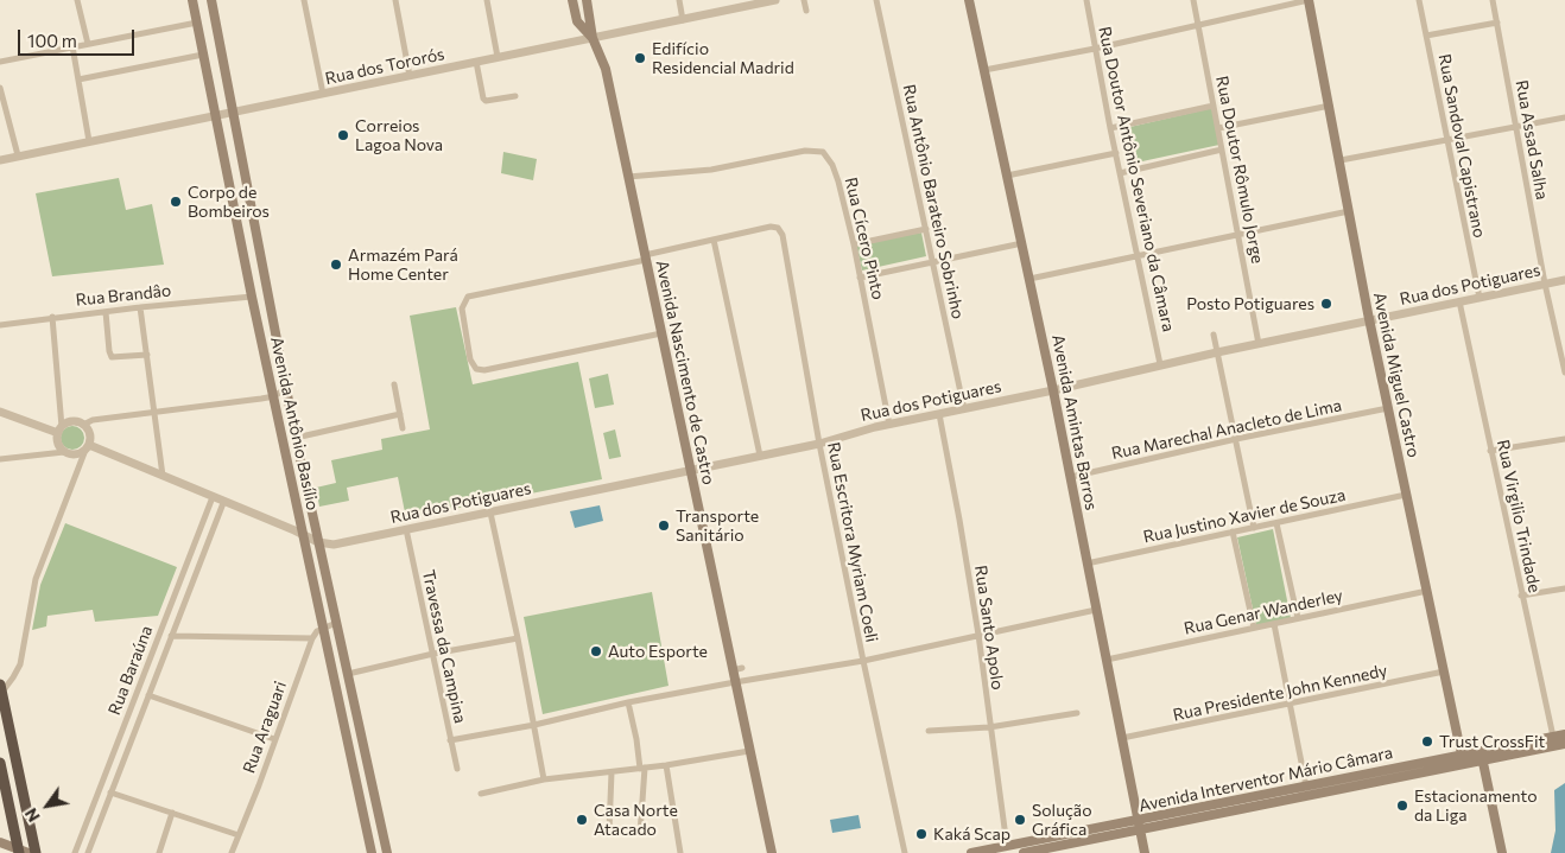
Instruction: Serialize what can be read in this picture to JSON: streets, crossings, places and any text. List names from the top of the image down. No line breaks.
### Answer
{"streets":{"main road":["Avenida Nascimento de Castro","Avenida Miguel Castro","Avenida Amintas Barros","Avenida Antônio Basílio","Avenida Interventor Mário Câmara"],"street":["Rua dos Tororós","Rua Assad Salha","Rua Sandoval Capistrano","Rua Doutor Rômulo Jorge","Rua Doutor Antônio Severiano da Câmara","Rua Antônio Barateiro Sobrinho","Rua Cícero Pinto","Rua dos Potiguares","Rua Brandâo","Rua Marechal Anacleto de Lima","Rua Justino Xavier de Souza","Rua Virgilio Trindade","Rua Escritora Myriam Coeli","Rua Genar Wanderley","Rua Santo Apolo","Travessa da Campina","Rua Baraúna","Rua Presidente John Kennedy","Rua Araguari"]},"crossings":[["Rua dos Tororós","Avenida Nascimento de Castro"],["Rua dos Tororós","Avenida Antônio Basílio"],["Rua Assad Salha","Rua dos Potiguares"],["Rua Sandoval Capistrano","Rua dos Potiguares"],["Rua Doutor Rômulo Jorge","Rua dos Potiguares"],["Rua Doutor Antônio Severiano da Câmara","Rua dos Potiguares"],["Rua Antônio Barateiro Sobrinho","Rua dos Potiguares"],["Rua Cícero Pinto","Rua dos Potiguares"],["Rua Cícero Pinto","Avenida Nascimento de Castro"],["Rua dos Potiguares","Avenida Nascimento de Castro"],["Rua dos Potiguares","Avenida Miguel Castro"],["Rua dos Potiguares","Avenida Amintas Barros"],["Rua dos Potiguares","Avenida Antônio Basílio"],["Rua dos Potiguares","Rua Virgilio Trindade"],["Rua dos Potiguares","Rua Escritora Myriam Coeli"],["Rua dos Potiguares","Rua Santo Apolo"],["Rua dos Potiguares","Travessa da Campina"],["Rua dos Potiguares","Rua Baraúna"],["Rua Brandâo","Avenida Antônio Basílio"],["Avenida Miguel Castro","Rua Marechal Anacleto de Lima"],["Avenida Miguel Castro","Rua Justino Xavier de Souza"],["Avenida Miguel Castro","Rua Genar Wanderley"],["Avenida Miguel Castro","Rua Presidente John Kennedy"],["Avenida Miguel Castro","Avenida Interventor Mário Câmara"],["Avenida Amintas Barros","Rua Marechal Anacleto de Lima"],["Avenida Amintas Barros","Rua Justino Xavier de Souza"],["Avenida Amintas Barros","Rua Genar Wanderley"],["Avenida Amintas Barros","Rua Presidente John Kennedy"],["Avenida Amintas Barros","Avenida Interventor Mário Câmara"],["Avenida Antônio Basílio","Rua Araguari"],["Rua Virgilio Trindade","Avenida Interventor Mário Câmara"],["Rua Santo Apolo","Avenida Interventor Mário Câmara"]],"places":["Edifício Residencial Madrid","Correios Lagoa Nova","Corpo de Bombeiros","Armazém Pará Home Center","Posto Potiguares","Transporte Sanitário","Auto Esporte","Trust CrossFit","Estacionamento da Liga","Casa Norte Atacado","Solução Gráfica","Kaká Scap"],"scale_bar":"100 m","north":"bottom left"}
